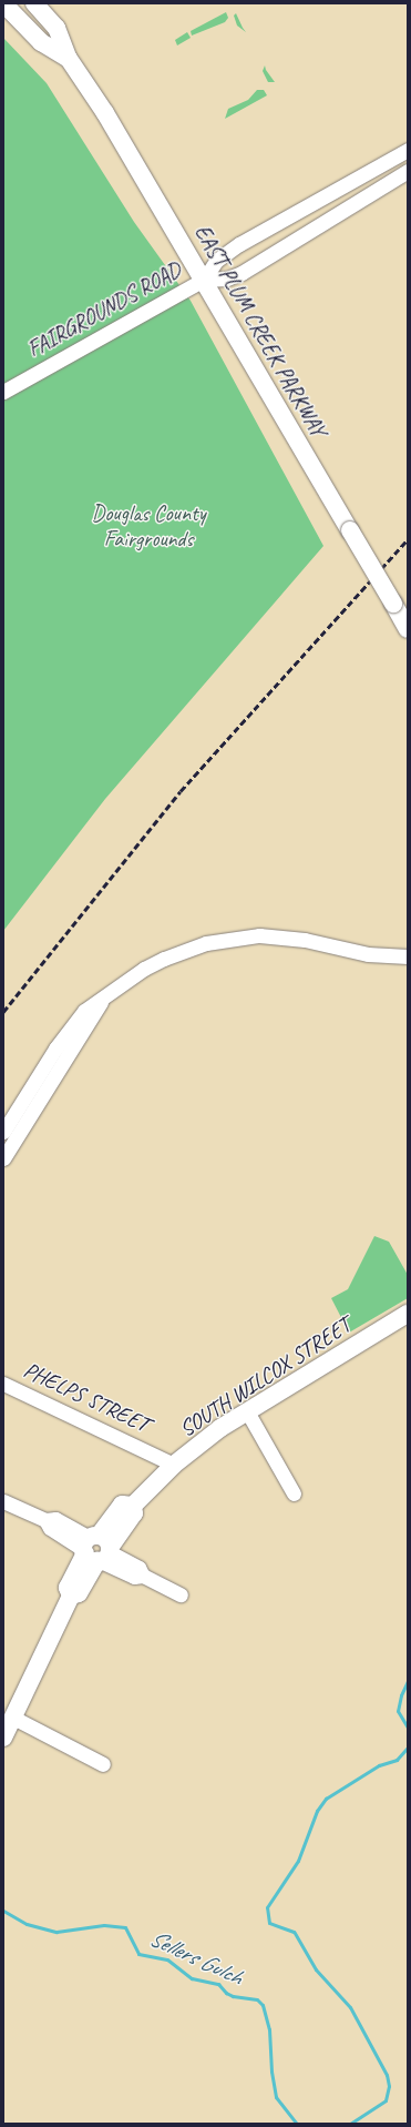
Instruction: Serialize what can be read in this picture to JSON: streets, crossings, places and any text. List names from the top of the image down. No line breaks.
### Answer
{"streets":{"main road":["EAST PLUM CREEK PARKWAY","SOUTH WILCOX STREET"],"street":["FAIRGROUNDS ROAD","PHELPS STREET"]},"crossings":[["FAIRGROUNDS ROAD","EAST PLUM CREEK PARKWAY"],["SOUTH WILCOX STREET","PHELPS STREET"]],"water":["Sellers Gulch"],"parks":["Douglas County Fairgrounds"]}
